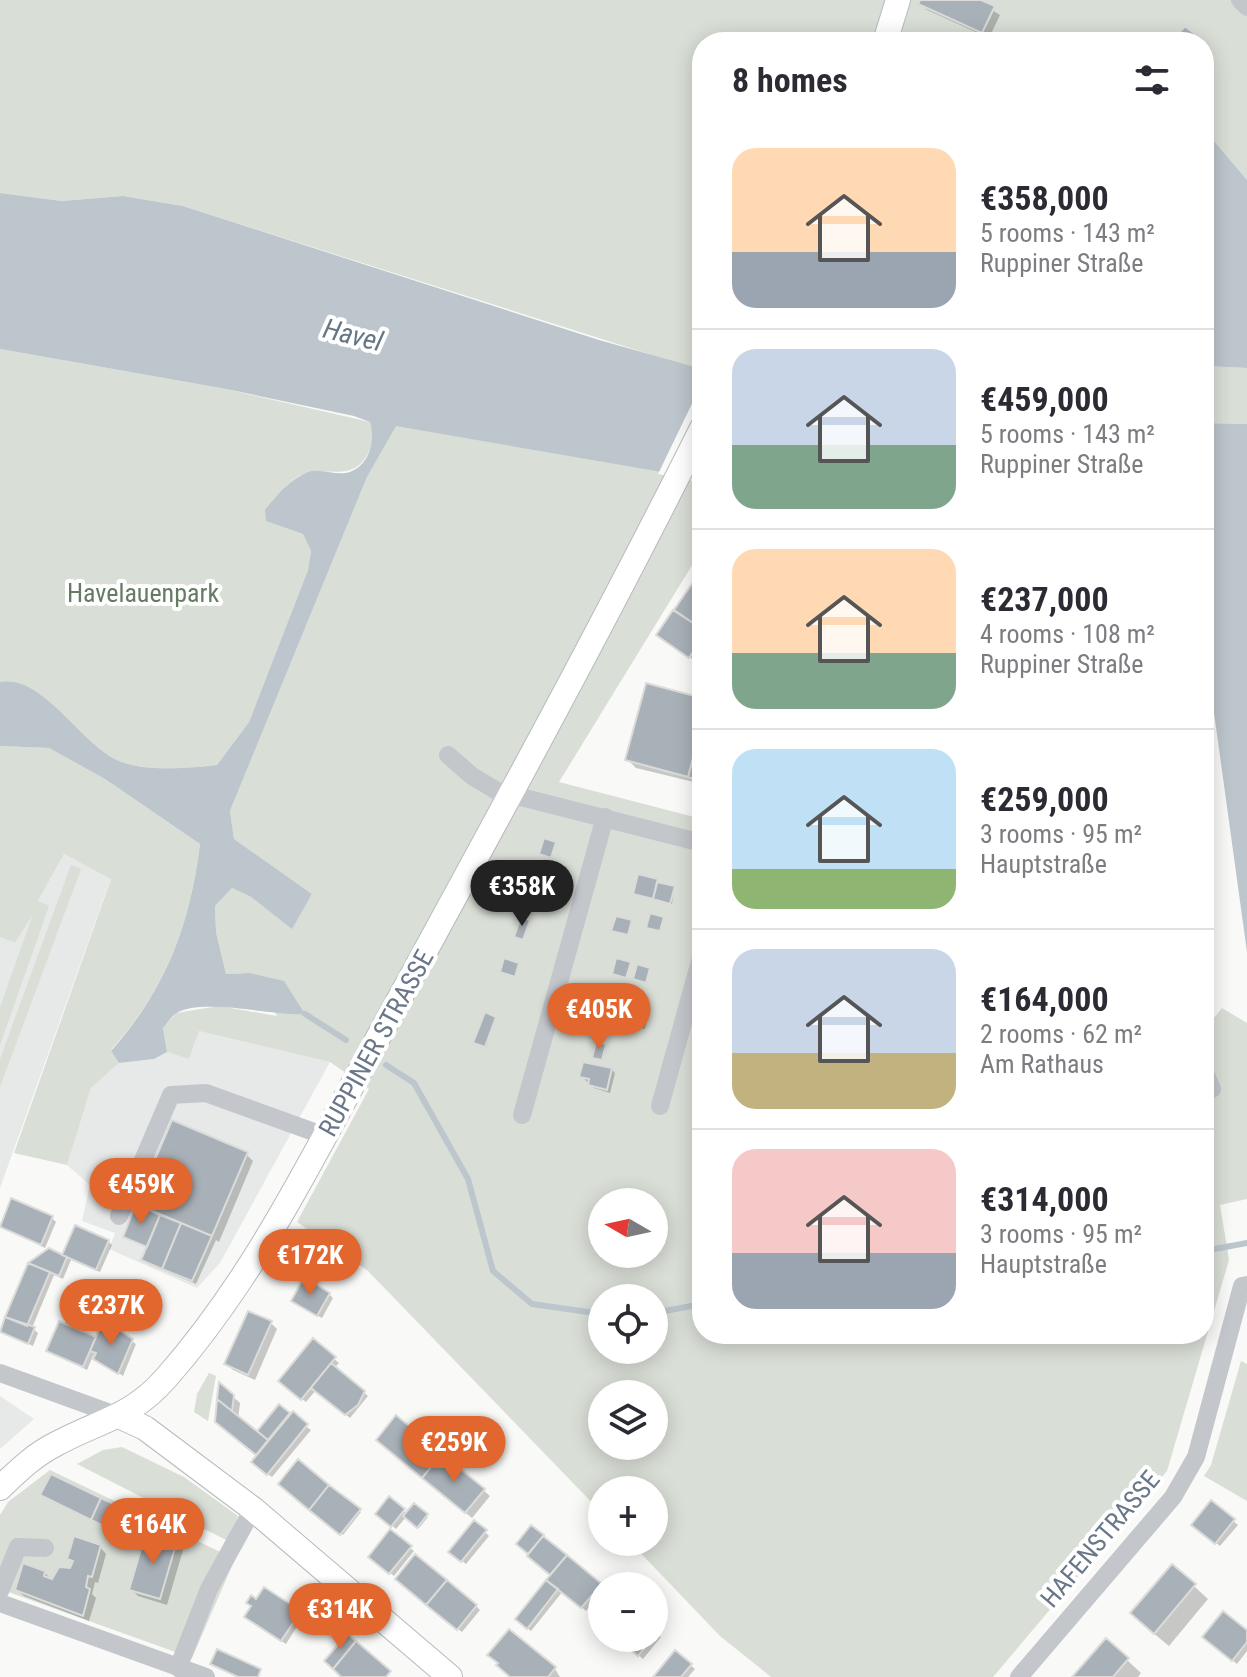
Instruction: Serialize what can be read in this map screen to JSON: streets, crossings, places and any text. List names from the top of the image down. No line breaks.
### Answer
{"streets":{"main road":["RUPPINER STRASSE"],"street":["HAFENSTRASSE"]},"water":["Havel"],"parks":["Havelauenpark"],"north":"left","page":{"heading":"8 homes","list":[{"name":"€358,000","note":"5 rooms · 143 m² · Ruppiner Straße"},{"name":"€459,000","note":"5 rooms · 143 m² · Ruppiner Straße"},{"name":"€237,000","note":"4 rooms · 108 m² · Ruppiner Straße"},{"name":"€259,000","note":"3 rooms · 95 m² · Hauptstraße"},{"name":"€164,000","note":"2 rooms · 62 m² · Am Rathaus"},{"name":"€314,000","note":"3 rooms · 95 m² · Hauptstraße"}],"price":["€358K","€405K","€459K","€172K","€237K","€259K","€164K","€314K"],"map_buttons":["+","−"]}}
